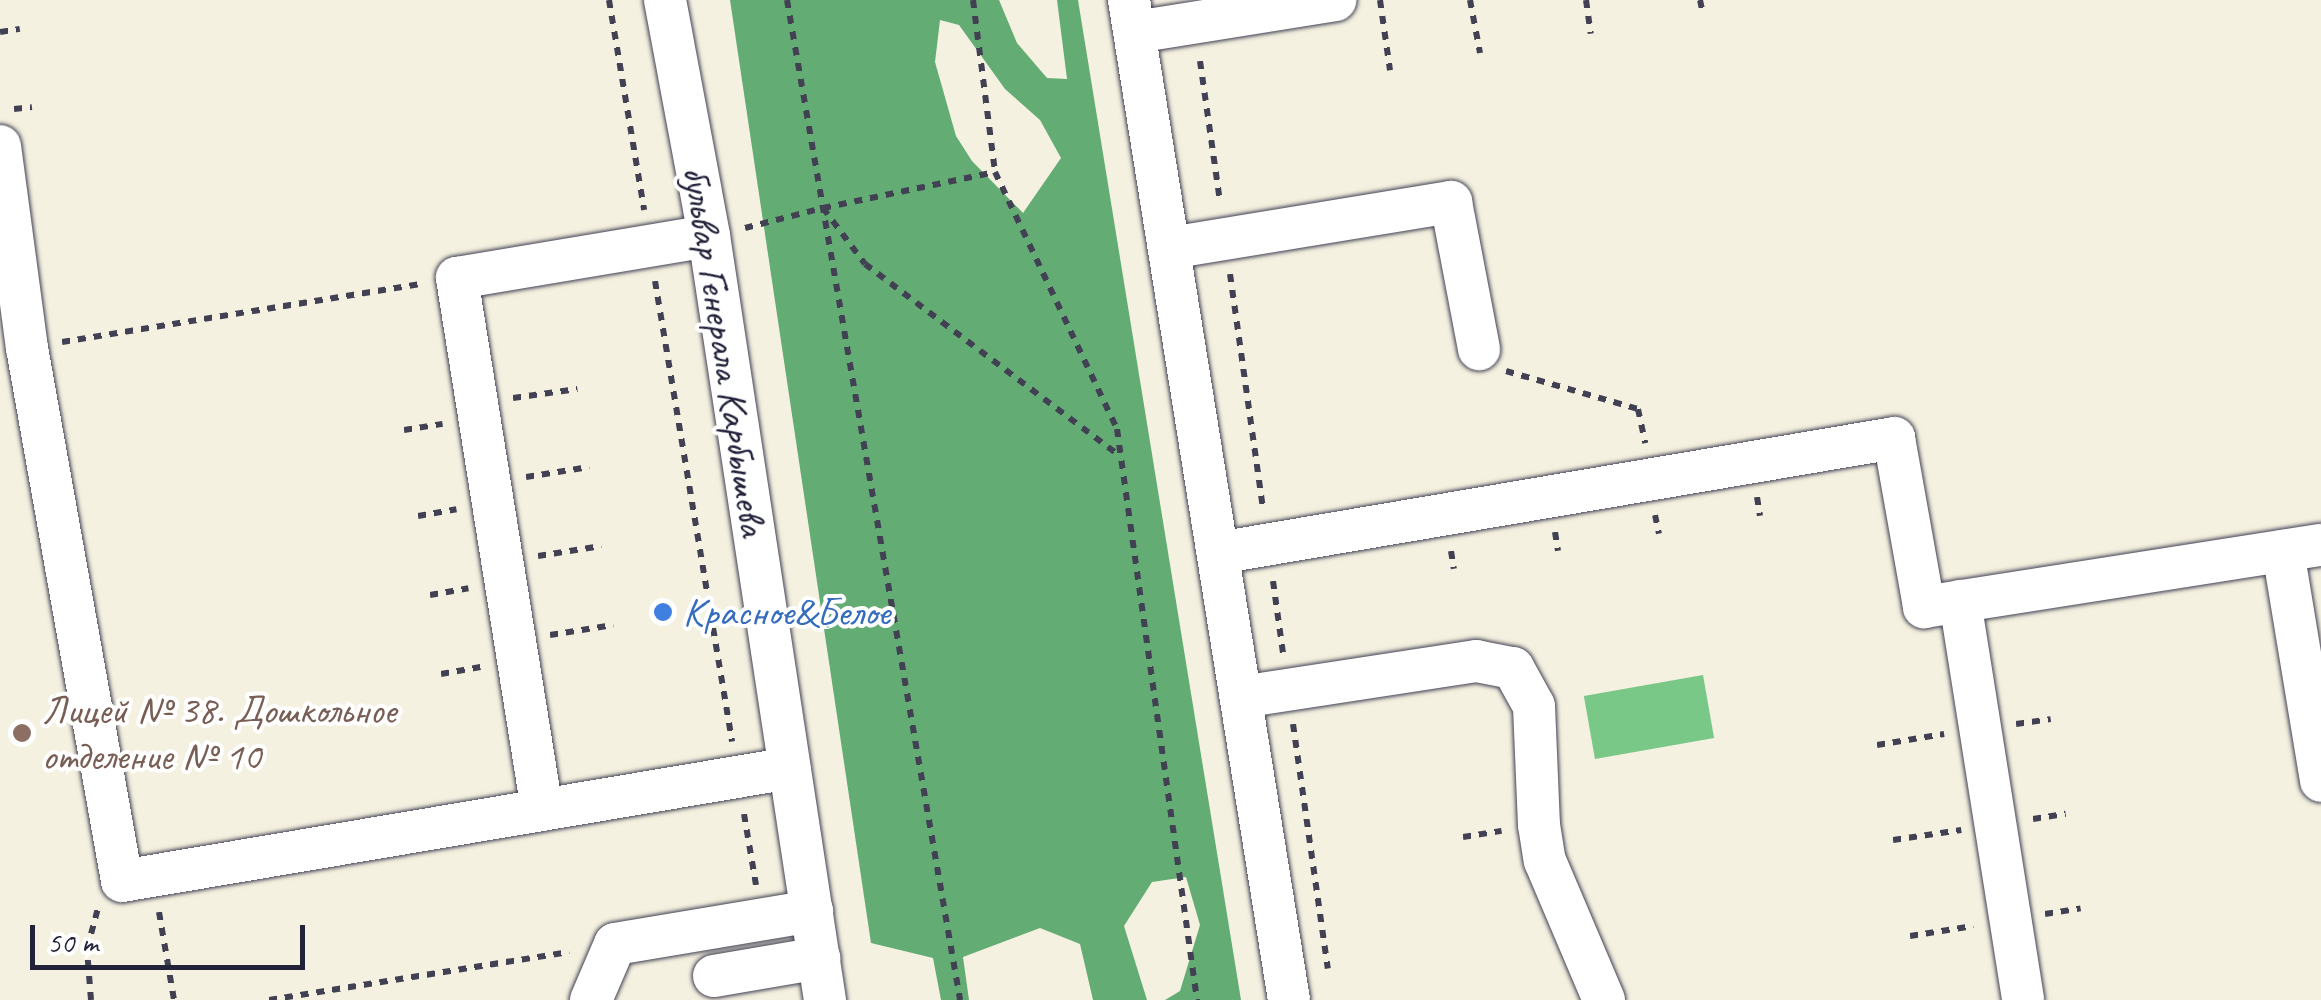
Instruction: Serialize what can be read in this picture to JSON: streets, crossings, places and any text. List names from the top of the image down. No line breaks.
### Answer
{"streets":{"street":["бульвар Генерала Карбышева"]},"places":["Красное&Белое","Лицей № 38. Дошкольное отделение № 10"],"scale_bar":"50 m"}
